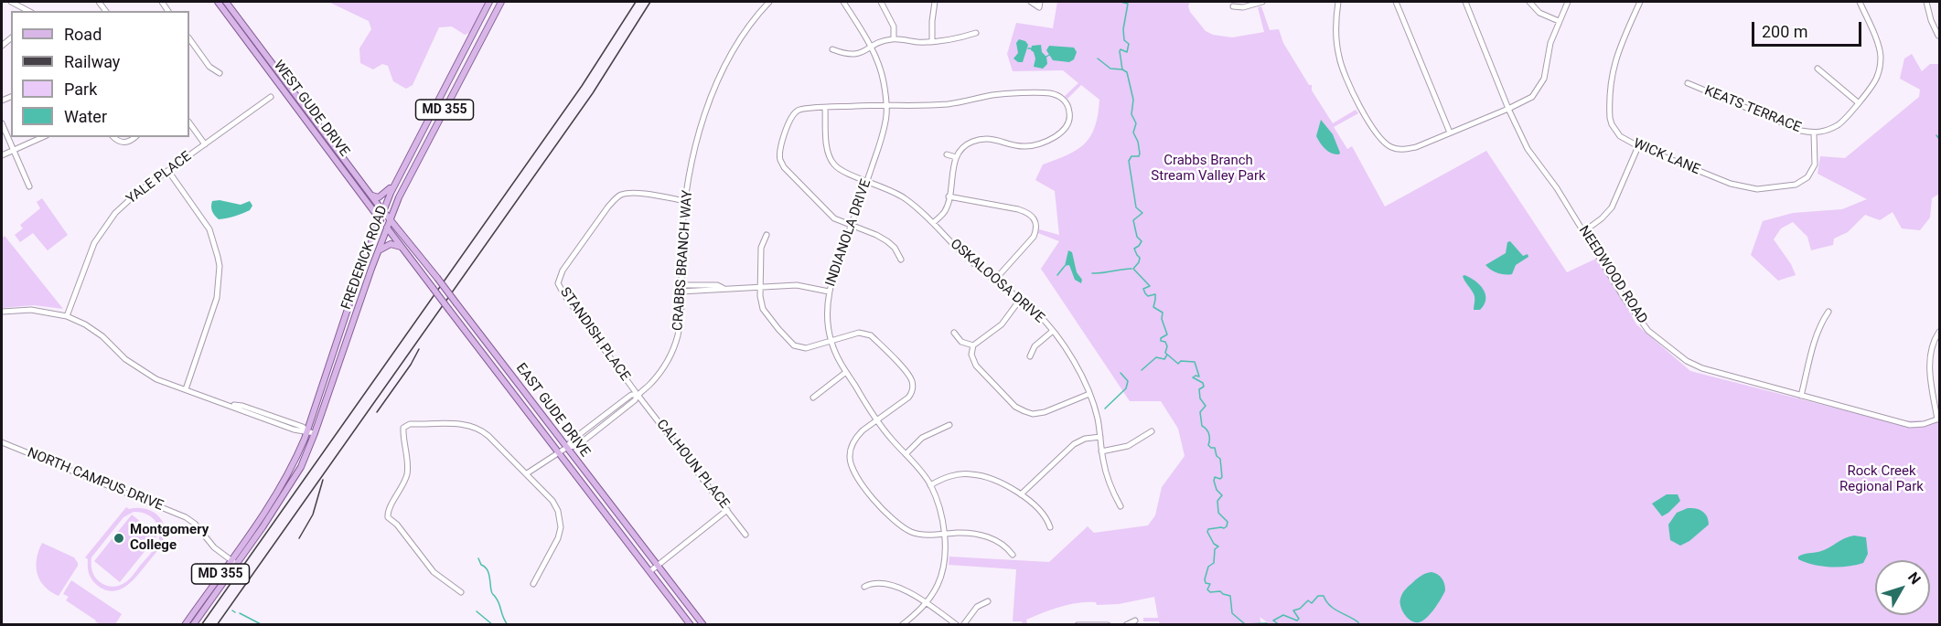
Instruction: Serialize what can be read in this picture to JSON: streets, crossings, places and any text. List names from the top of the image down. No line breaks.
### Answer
{"streets":{"main road":["WEST GUDE DRIVE","MD 355","FREDERICK ROAD","EAST GUDE DRIVE"],"street":["KEATS TERRACE","WICK LANE","YALE PLACE","INDIANOLA DRIVE","CRABBS BRANCH WAY","NEEDWOOD ROAD","OSKALOOSA DRIVE","STANDISH PLACE","CALHOUN PLACE","NORTH CAMPUS DRIVE"]},"crossings":[["WEST GUDE DRIVE","FREDERICK ROAD"],["WEST GUDE DRIVE","EAST GUDE DRIVE"],["MD 355","FREDERICK ROAD"],["MD 355","NORTH CAMPUS DRIVE"],["KEATS TERRACE","WICK LANE"],["INDIANOLA DRIVE","OSKALOOSA DRIVE"],["FREDERICK ROAD","EAST GUDE DRIVE"],["FREDERICK ROAD","NORTH CAMPUS DRIVE"],["CRABBS BRANCH WAY","STANDISH PLACE"],["CRABBS BRANCH WAY","EAST GUDE DRIVE"],["CRABBS BRANCH WAY","CALHOUN PLACE"],["STANDISH PLACE","CALHOUN PLACE"]],"parks":["Crabbs Branch Stream Valley Park","Rock Creek Regional Park"],"places":["Montgomery College"],"legend":["Road","Railway","Park","Water"],"scale_bar":"200 m","north":"top right"}
